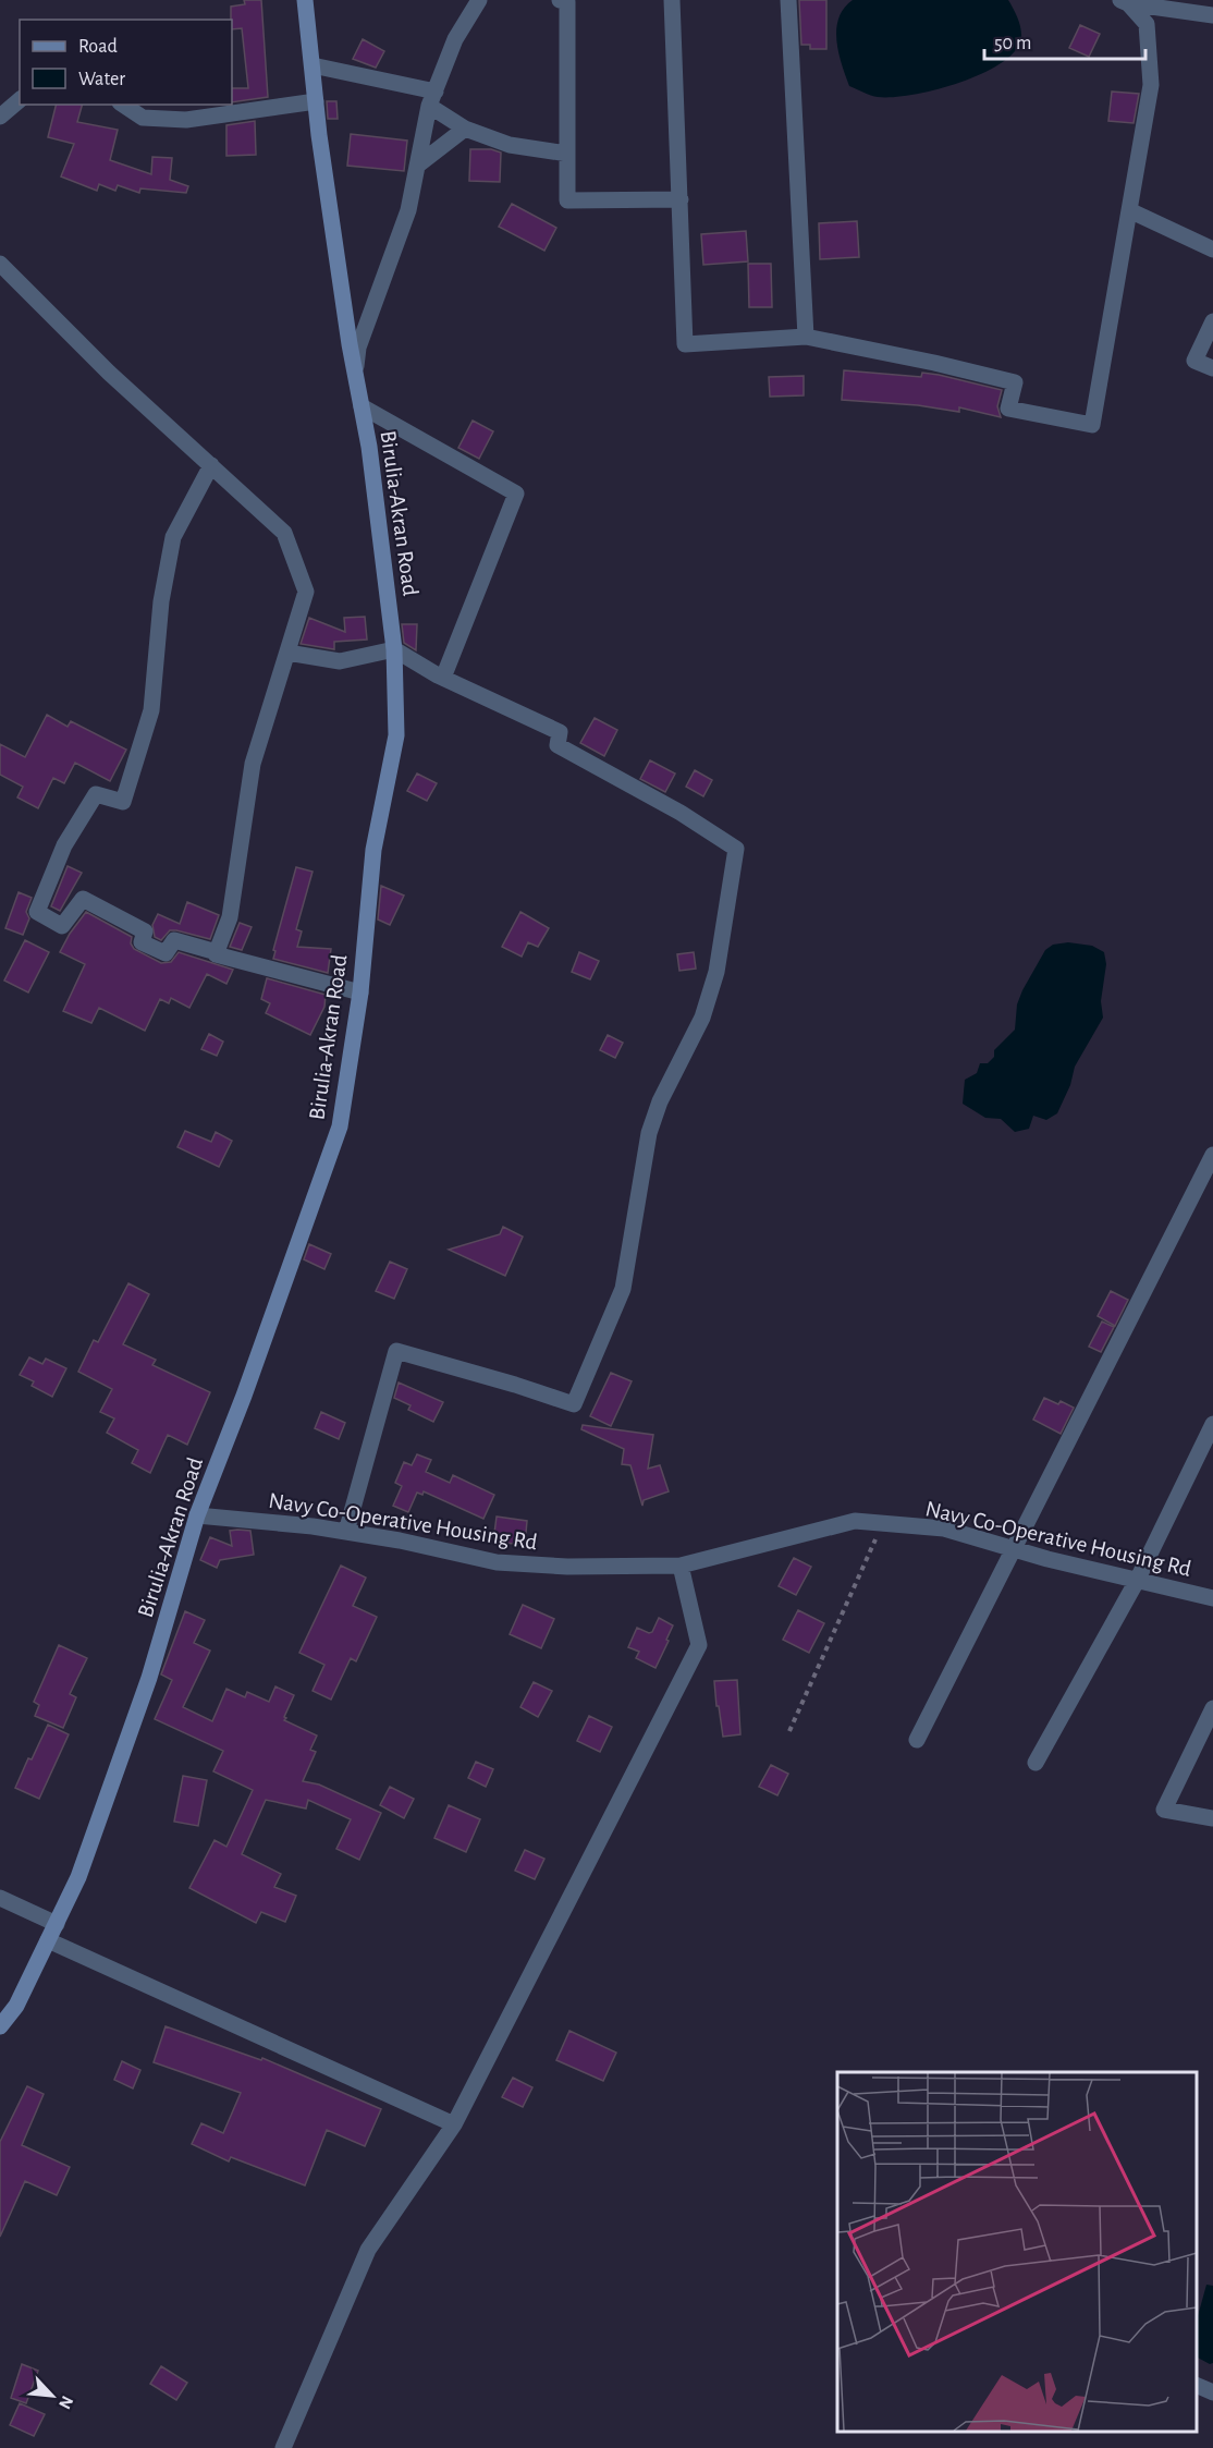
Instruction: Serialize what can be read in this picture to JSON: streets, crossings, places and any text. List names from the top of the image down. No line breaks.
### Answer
{"streets":{"street":["Birulia-Akran Road","Navy Co-Operative Housing Rd"]},"crossings":[["Birulia-Akran Road","Navy Co-Operative Housing Rd"]],"legend":["Road","Water"],"scale_bar":"50 m","north":"bottom right"}
